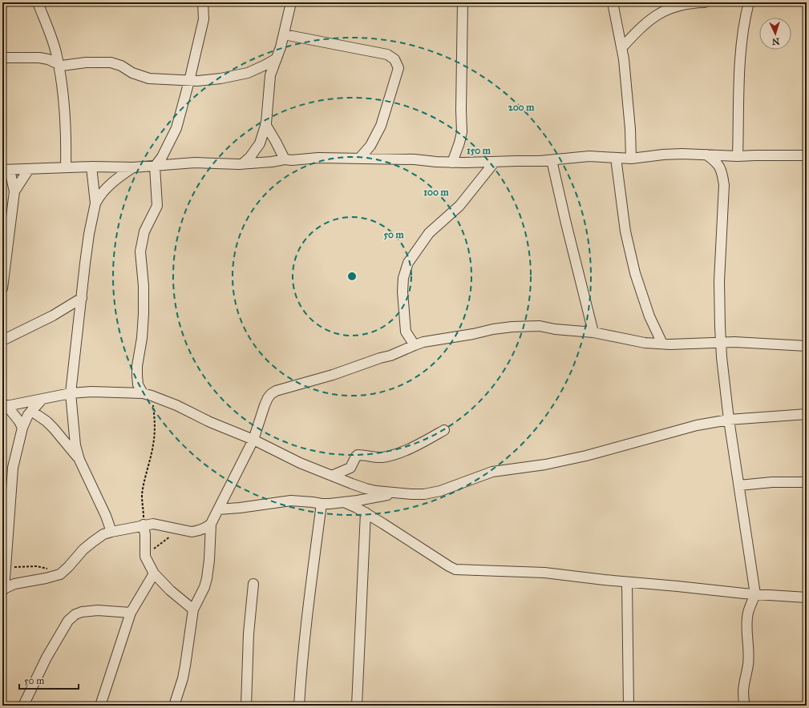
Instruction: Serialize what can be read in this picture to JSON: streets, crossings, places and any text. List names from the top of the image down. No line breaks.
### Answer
{"scale_bar":"50 m","north":"bottom","rings":["200 m","150 m","100 m","50 m"]}
